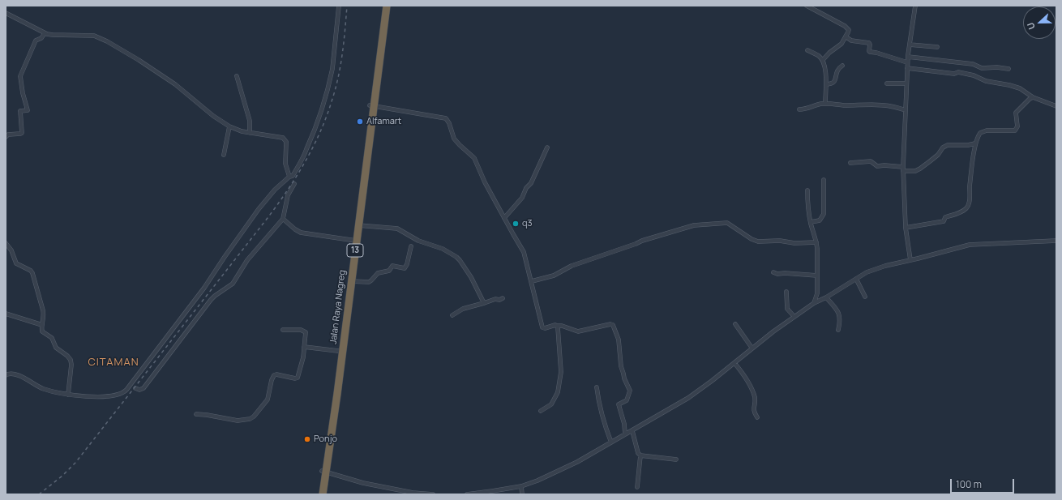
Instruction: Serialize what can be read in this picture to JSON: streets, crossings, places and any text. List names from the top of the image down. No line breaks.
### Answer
{"streets":{"highway":["13","Jalan Raya Nagreg"]},"districts":["CITAMAN"],"places":["Alfamart","q3","Ponjo"],"scale_bar":"100 m","north":"left"}
